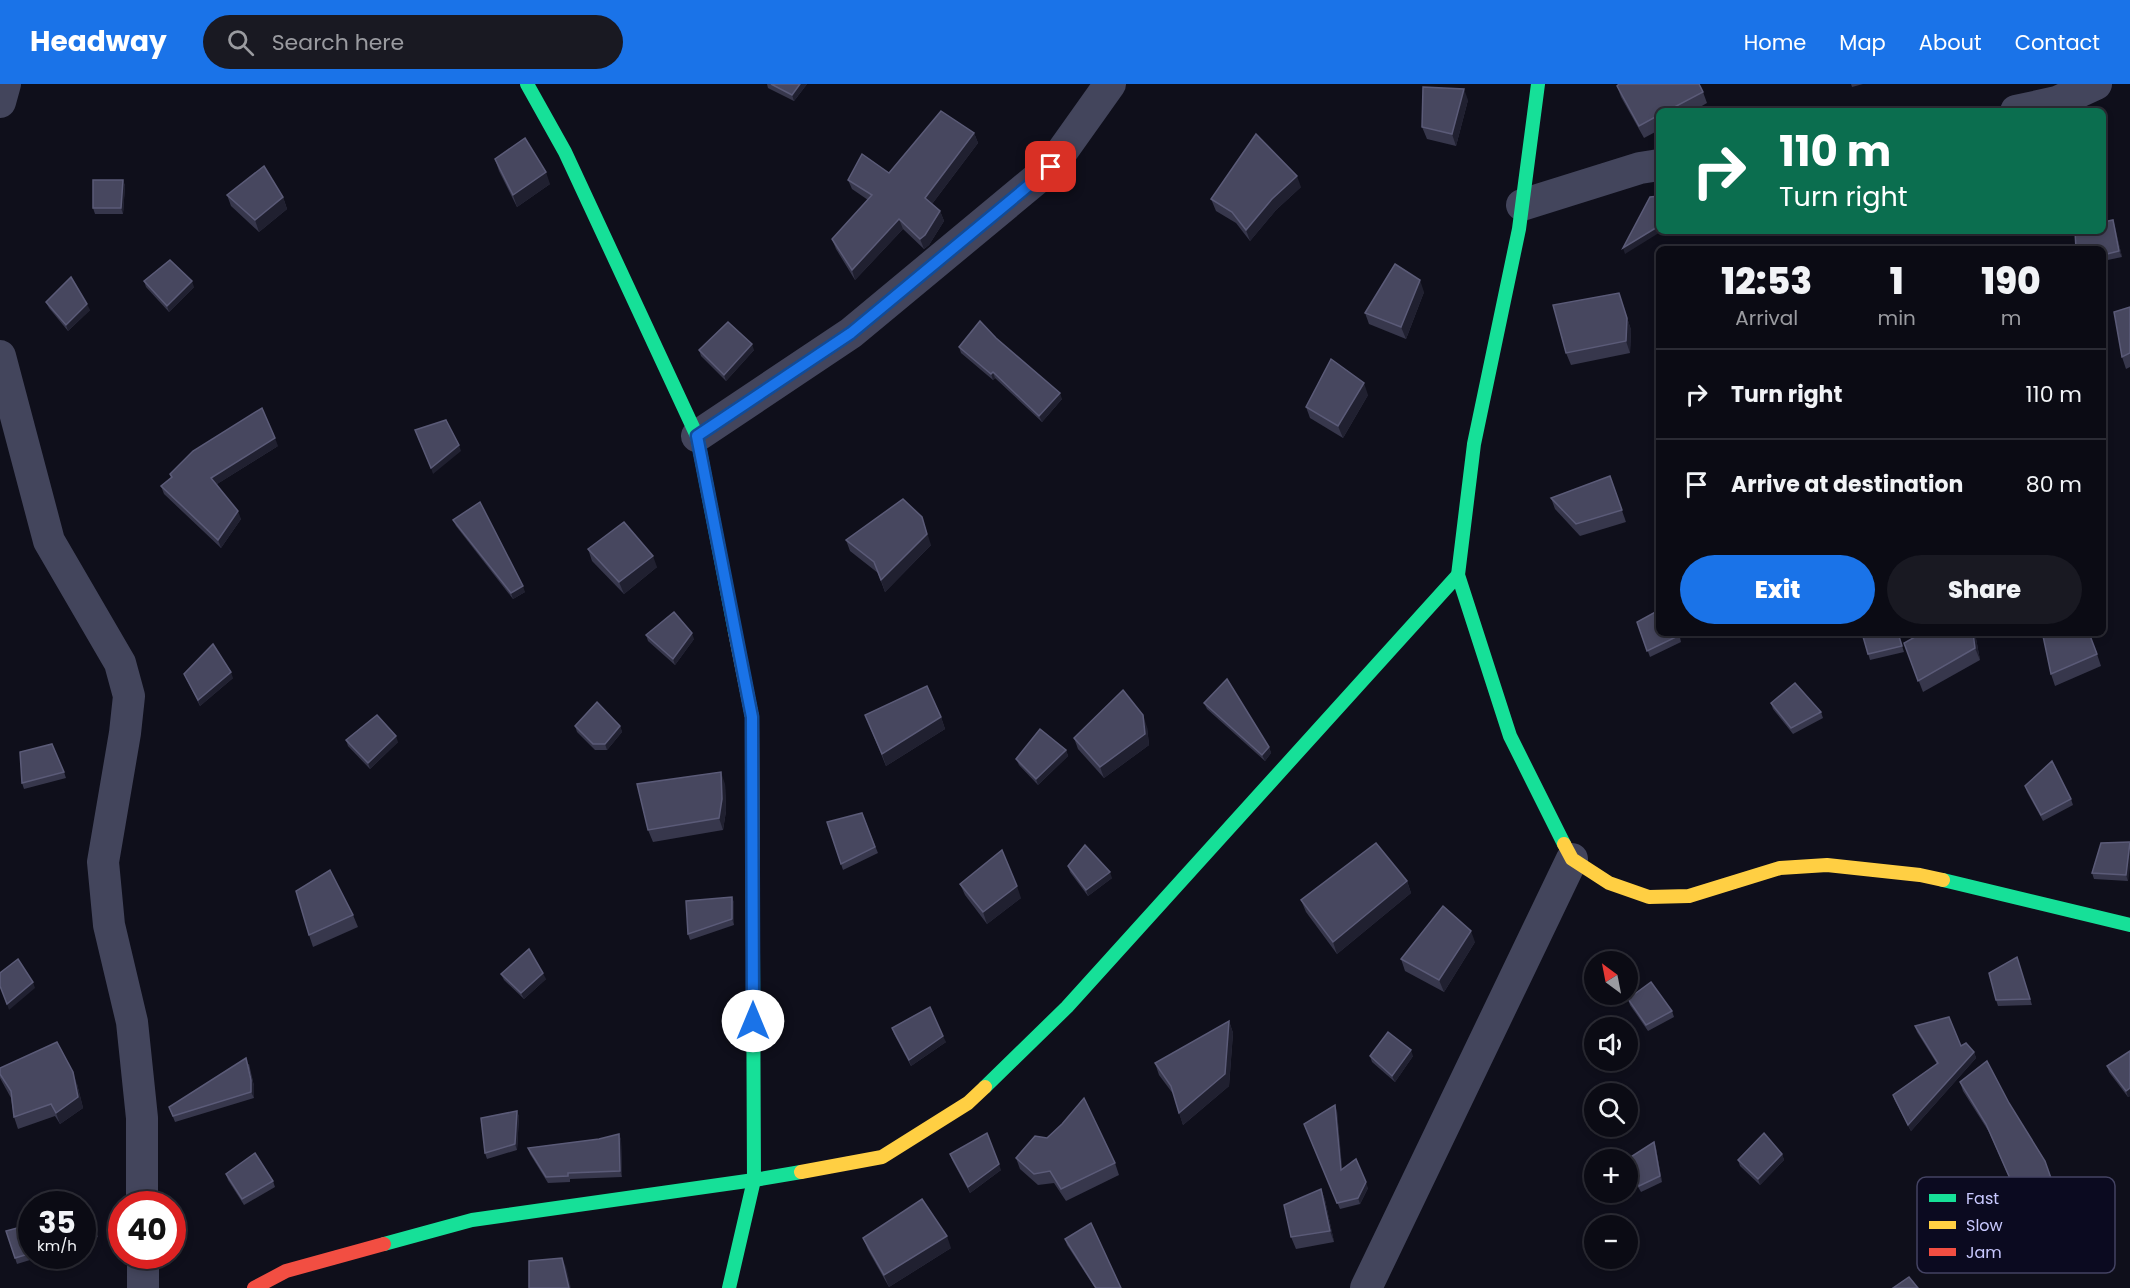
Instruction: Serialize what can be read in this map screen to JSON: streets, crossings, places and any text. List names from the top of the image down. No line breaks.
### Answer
{"legend":["Fast","Slow","Jam"],"north":"top left","page":{"header":"Headway","search":"Search here","nav":["Home","Map","About","Contact"],"turn":["110 m","Turn right"],"eta":["12:53","Arrival","1","min","190","m"],"list":[{"name":"Turn right","value":"110 m"},{"name":"Arrive at destination","value":"80 m"}],"buttons":["Exit","Share"],"map_buttons":["+","−"],"speed":"35 km/h","limit":"40"}}
